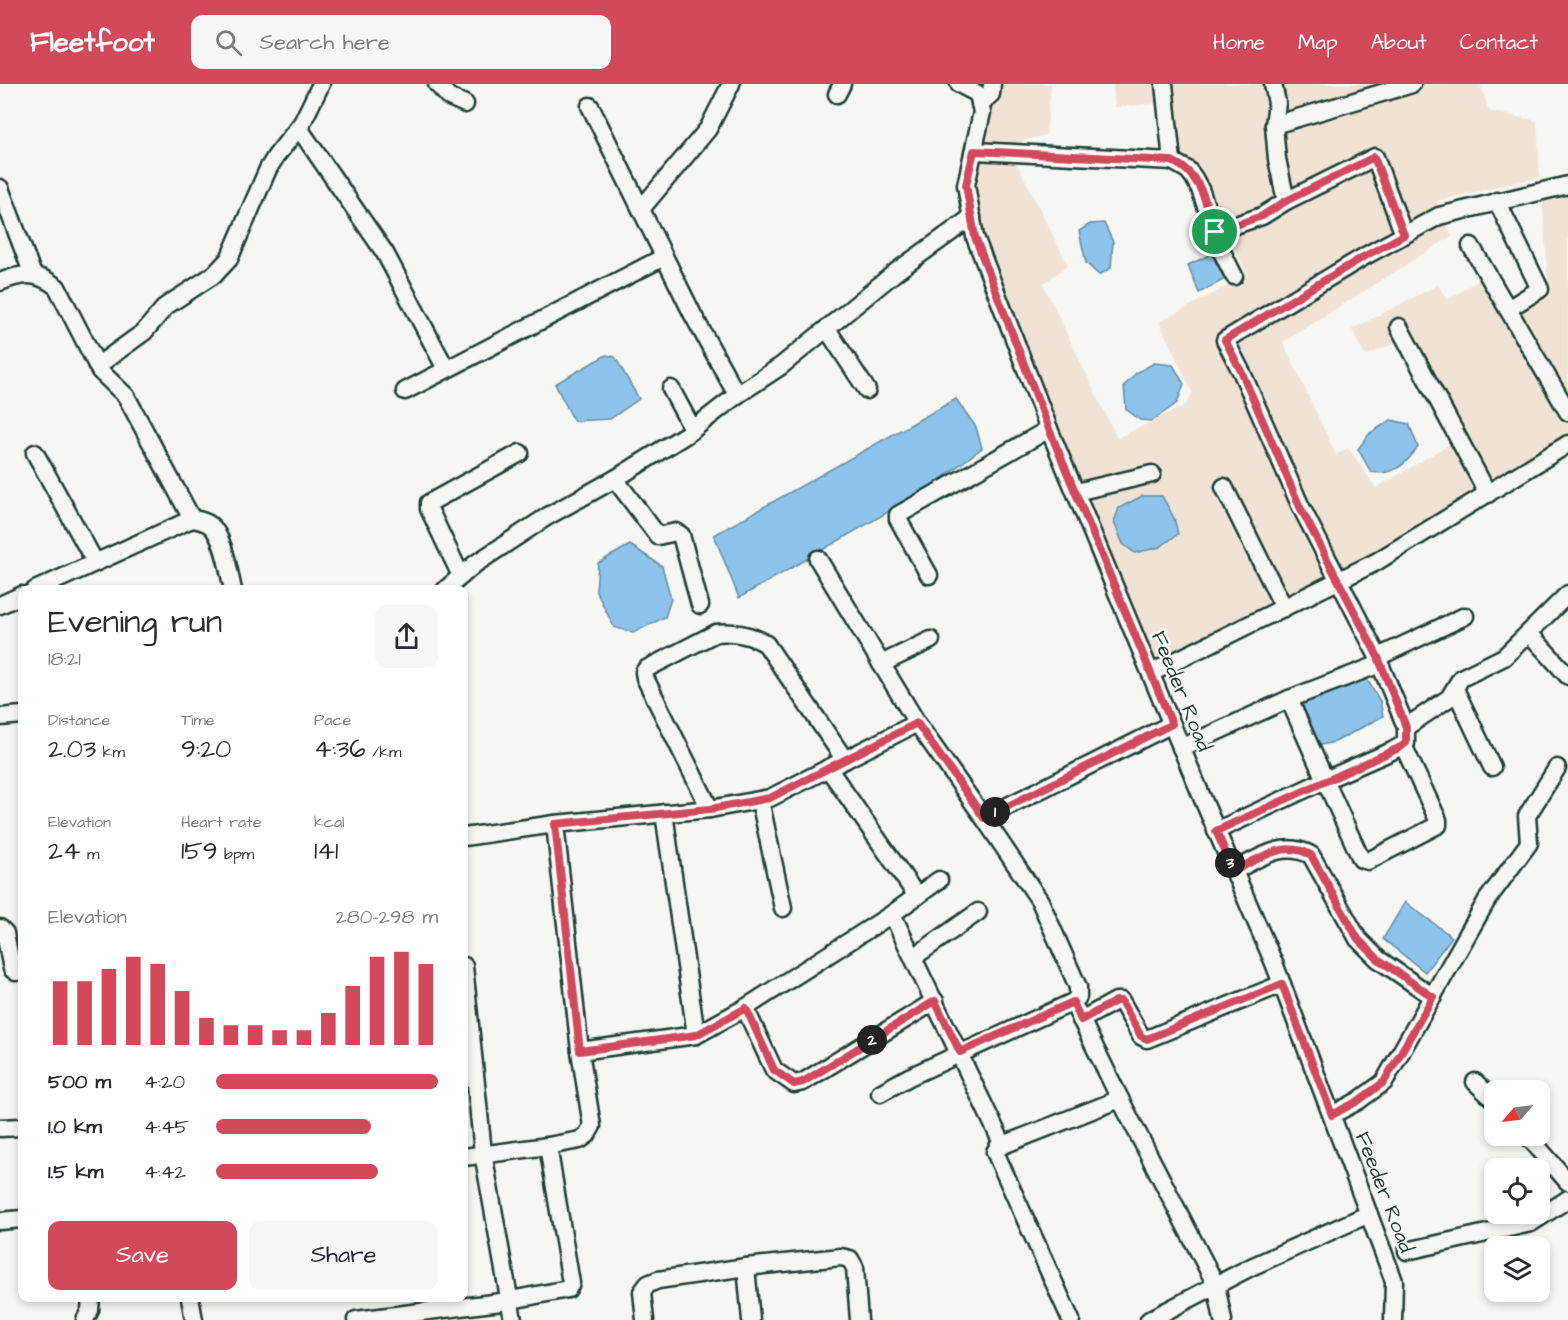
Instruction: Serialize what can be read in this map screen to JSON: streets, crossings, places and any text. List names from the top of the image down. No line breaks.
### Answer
{"streets":{"street":["Feeder Road"]},"north":"bottom left","page":{"header":"Fleetfoot","search":"Search here","nav":["Home","Map","About","Contact"],"heading":["Evening run","18:21"],"stats":[["Distance","2.03 km"],["Time","9:20"],["Pace","4:36 /km"],["Elevation","24 m"],["Heart rate","159 bpm"],["kcal","141"]],"pins":["1","3","2"],"chart":["Elevation","280–298 m"],"list":[{"name":"500 m","note":"4:20"},{"name":"1.0 km","note":"4:45"},{"name":"1.5 km","note":"4:42"}],"buttons":["Save","Share"]}}
